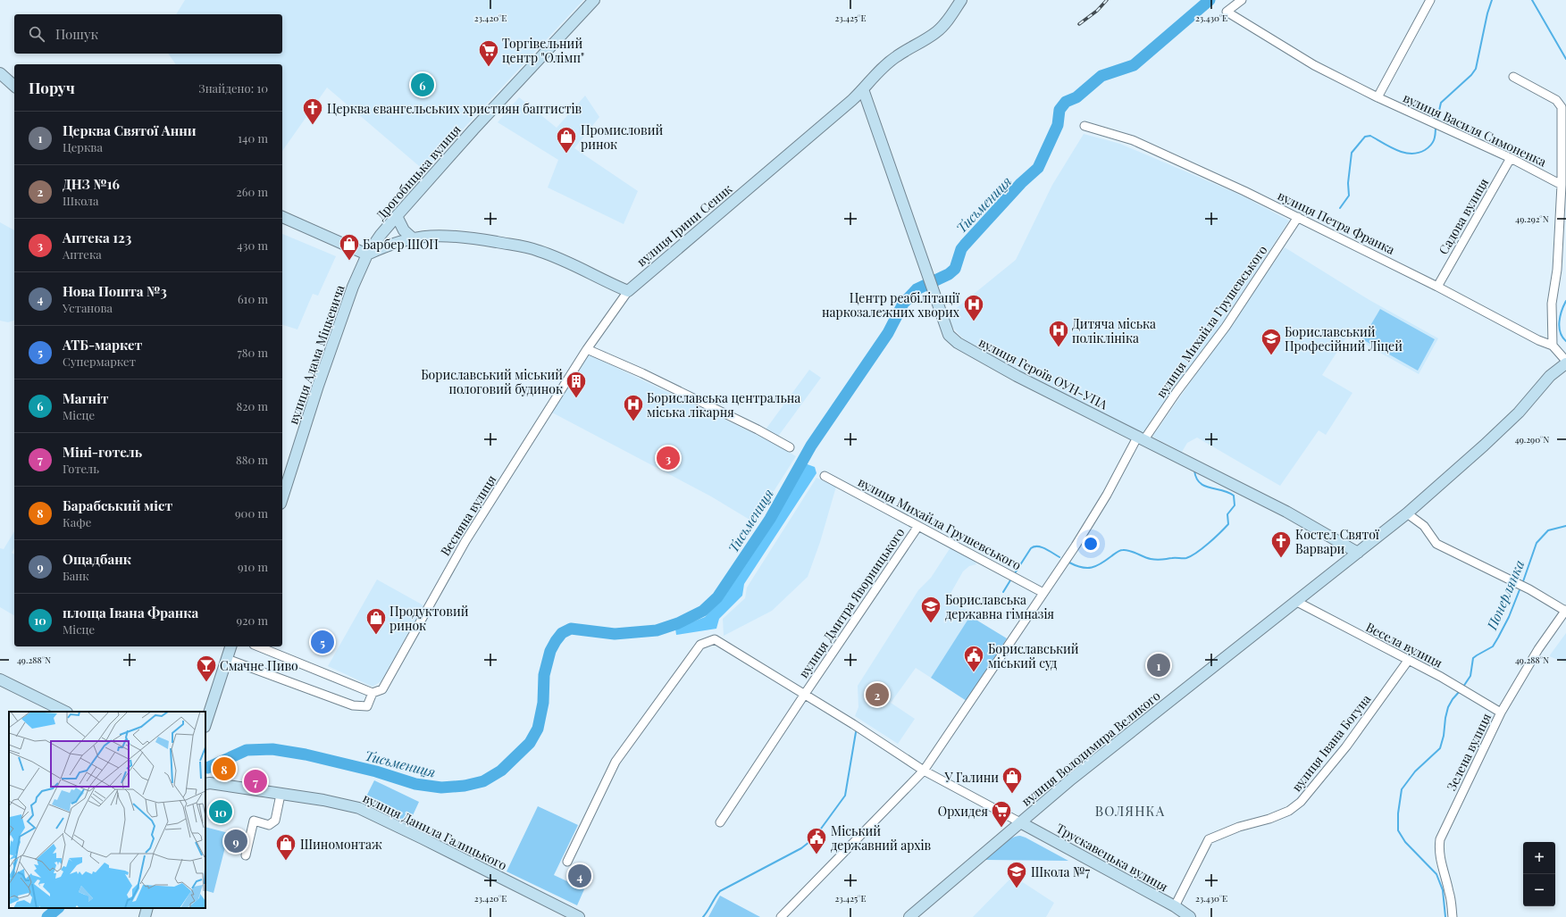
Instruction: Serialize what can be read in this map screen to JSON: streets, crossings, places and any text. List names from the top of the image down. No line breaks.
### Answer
{"streets":{"street":["вулиця Василя Симоненка","Дрогобицька вулиця","Садова вулиця","вулиця Петра Франка","вулиця Ірини Сеник","вулиця Михайла Грушевського","вулиця Адама Міцкевича","вулиця Героїв ОУН-УПА","Весняна вулиця","вулиця Дмитра Яворницького","Весела вулиця","вулиця Івана Богуна","вулиця Володимира Великого","Зелена вулиця","вулиця Данила Галицького","Трускавецька вулиця"]},"crossings":[["вулиця Василя Симоненка","Садова вулиця"],["вулиця Василя Симоненка","вулиця Петра Франка"],["Дрогобицька вулиця","вулиця Адама Міцкевича"],["Садова вулиця","вулиця Петра Франка"],["вулиця Петра Франка","вулиця Михайла Грушевського"],["вулиця Петра Франка","вулиця Володимира Великого"],["вулиця Ірини Сеник","вулиця Героїв ОУН-УПА"],["вулиця Ірини Сеник","Весняна вулиця"],["вулиця Михайла Грушевського","вулиця Героїв ОУН-УПА"],["вулиця Михайла Грушевського","вулиця Дмитра Яворницького"],["вулиця Героїв ОУН-УПА","вулиця Володимира Великого"],["вулиця Дмитра Яворницького","вулиця Володимира Великого"],["вулиця Дмитра Яворницького","Трускавецька вулиця"],["Весела вулиця","вулиця Івана Богуна"],["Весела вулиця","вулиця Володимира Великого"],["Весела вулиця","Зелена вулиця"],["вулиця Івана Богуна","Трускавецька вулиця"],["вулиця Володимира Великого","Трускавецька вулиця"]],"districts":["ВОЛЯНКА"],"water":["Тисьмениця","Понерлянка"],"places":{"supermarket":["Торгівельний центр \"Олімп\"","Орхидея"],"church":["Церква євангельських християн баптистів","Костел Святої Варвари"],"shop":["Промисловий ринок","Барбер ШОП","Продуктовий ринок","У Галини","Шиномонтаж"],"hospital":["Центр реабілітації наркозалежних хворих","Дитяча міська поліклініка","Бориславська центральна міська лікарня"],"school or university":["Бориславський Професійний Ліцей","Бориславська державна гімназія","Школа №7"],"building":["Бориславський міський пологовий будинок"],"public building":["Бориславський міський суд","Міський державний архів"],"bar":["Смачне Пиво"]},"page":{"search":"Пошук","heading":["Поруч","Знайдено: 10"],"pins":["6","3","5","1","2","8","7","10","9","4"],"list":[{"mark":"1","name":"Церква Святої Анни","note":"Церква","value":"140 m"},{"mark":"2","name":"ДНЗ №16","note":"Школа","value":"260 m"},{"mark":"3","name":"Аптека 123","note":"Аптека","value":"430 m"},{"mark":"4","name":"Нова Пошта №3","note":"Установа","value":"610 m"},{"mark":"5","name":"АТБ-маркет","note":"Супермаркет","value":"780 m"},{"mark":"6","name":"Магніт","note":"Місце","value":"820 m"},{"mark":"7","name":"Міні-готель","note":"Готель","value":"880 m"},{"mark":"8","name":"Барабський міст","note":"Кафе","value":"900 m"},{"mark":"9","name":"Ощадбанк","note":"Банк","value":"910 m"},{"mark":"10","name":"площа Івана Франка","note":"Місце","value":"920 m"}],"map_buttons":["+","−"]},"coordinates":["23.420°E","23.425°E","23.430°E","49.292°N","49.290°N","49.288°N"]}
